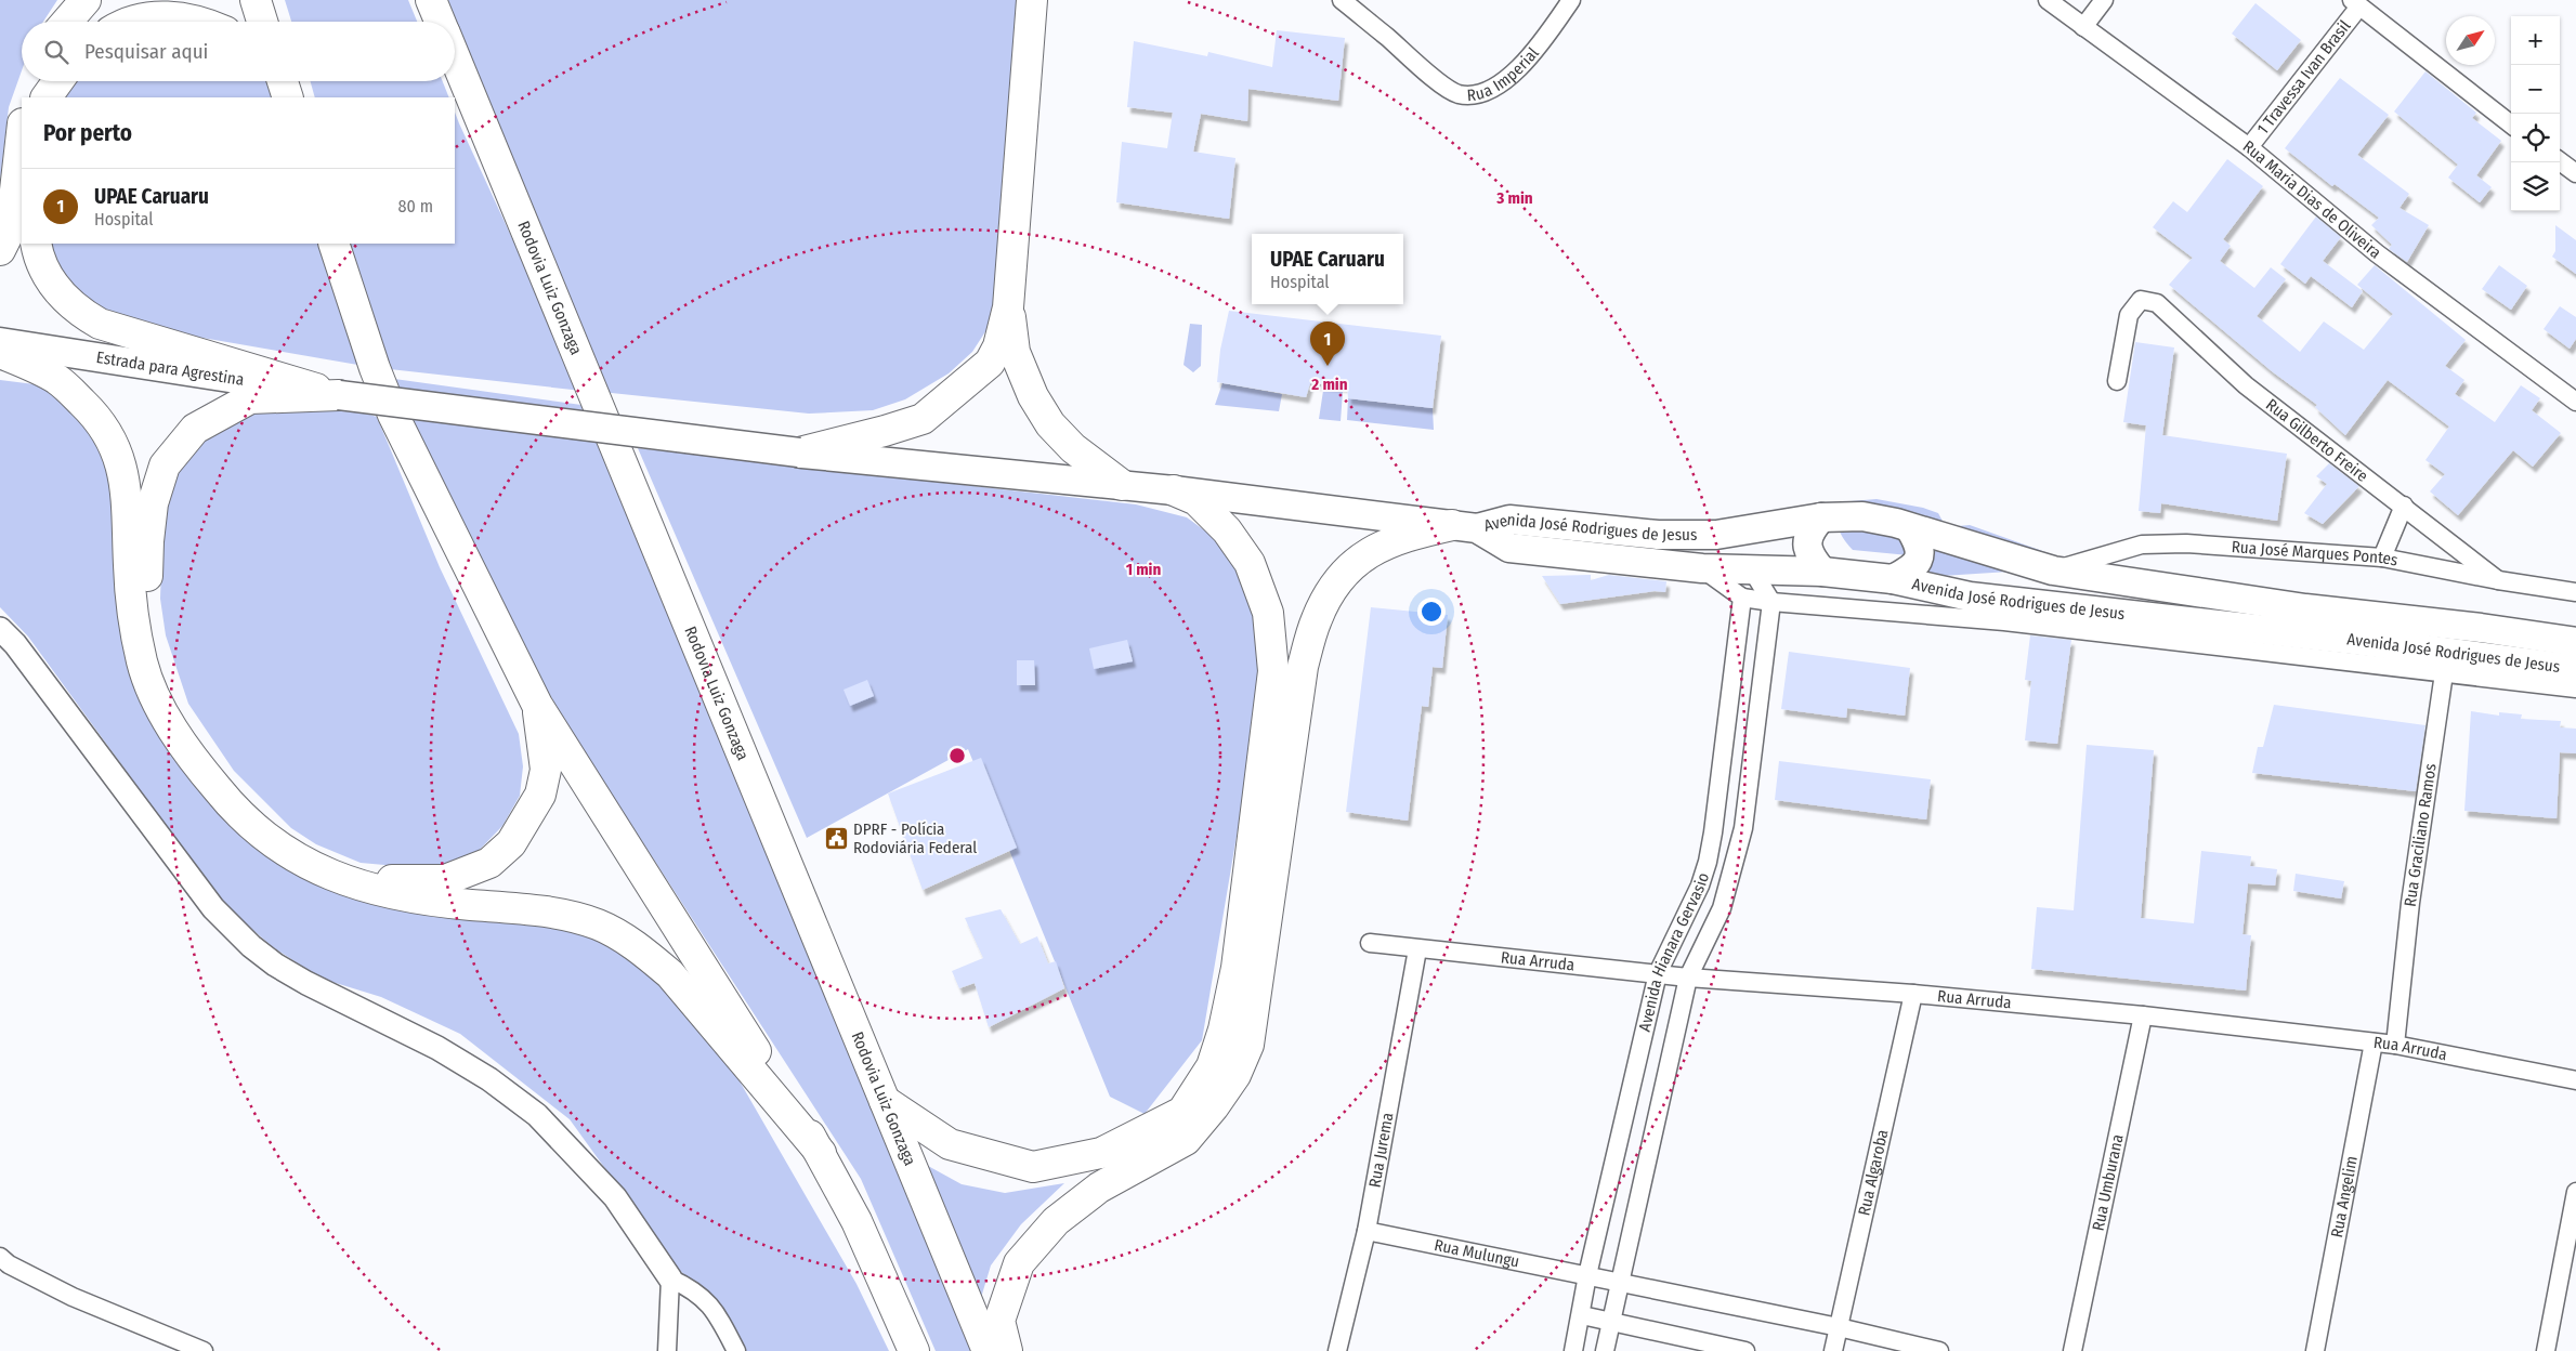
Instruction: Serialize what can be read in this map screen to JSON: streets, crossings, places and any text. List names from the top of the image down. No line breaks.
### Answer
{"streets":{"highway":["Rodovia Luiz Gonzaga"],"main road":["Estrada para Agrestina","Avenida José Rodrigues de Jesus"],"street":["Rua Imperial","1 Travessa Ivan Brasil","Rua Maria Dias de Oliveira","Rua Gilberto Freire","Rua José Marques Pontes","Rua Graciliano Ramos","Avenida Hianara Gervasio","Rua Arruda","Rua Jurema","Rua Algaroba","Rua Umburana","Rua Angelim","Rua Mulungu"]},"crossings":[["1 Travessa Ivan Brasil","Rua Maria Dias de Oliveira"],["Estrada para Agrestina","Avenida José Rodrigues de Jesus"],["Rua Gilberto Freire","Rua José Marques Pontes"],["Avenida José Rodrigues de Jesus","Rua José Marques Pontes"],["Rua Graciliano Ramos","Rua Arruda"],["Avenida Hianara Gervasio","Rua Arruda"],["Avenida Hianara Gervasio","Rua Mulungu"],["Rua Arruda","Rua Jurema"],["Rua Arruda","Rua Algaroba"],["Rua Arruda","Rua Umburana"],["Rua Arruda","Rua Angelim"],["Rua Jurema","Rua Mulungu"],["Rua Algaroba","Rua Mulungu"]],"places":{"public building":["DPRF - Polícia Rodoviária Federal"]},"north":"top right","page":{"map_buttons":["+","−"],"search":"Pesquisar aqui","heading":"Por perto","list":[{"mark":"1","name":"UPAE Caruaru","note":"Hospital","value":"80 m"}],"popup":["UPAE Caruaru","Hospital"],"pins":"1"},"rings":["3 min","2 min","1 min"]}
